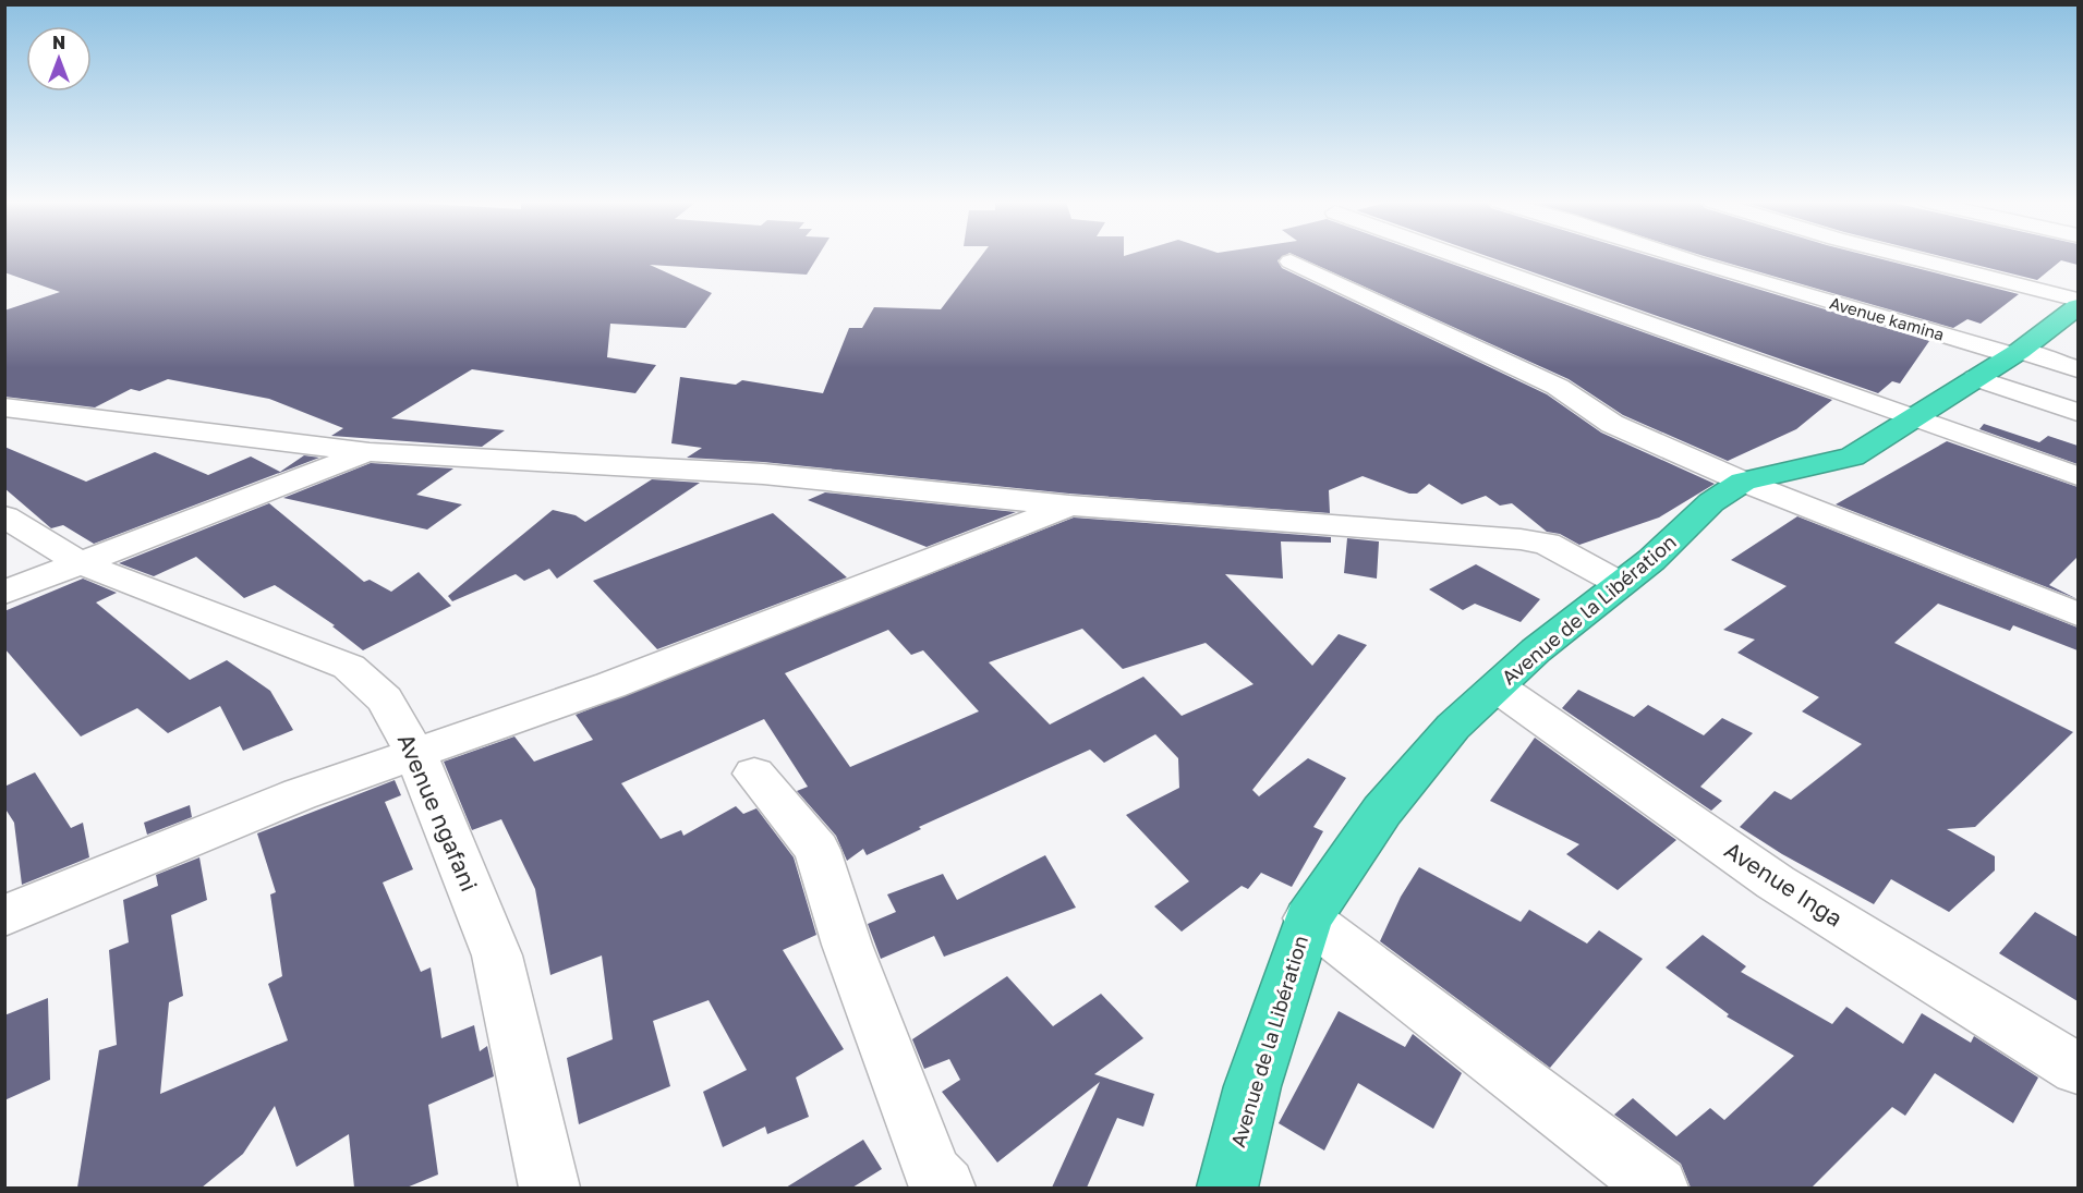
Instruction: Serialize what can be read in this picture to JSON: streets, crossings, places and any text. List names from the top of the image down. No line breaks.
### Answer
{"streets":{"highway":["Avenue de la Libération"],"street":["Avenue kamina","Avenue ngafani","Avenue Inga"]},"crossings":[["Avenue kamina","Avenue de la Libération"],["Avenue de la Libération","Avenue Inga"]],"north":"top"}
